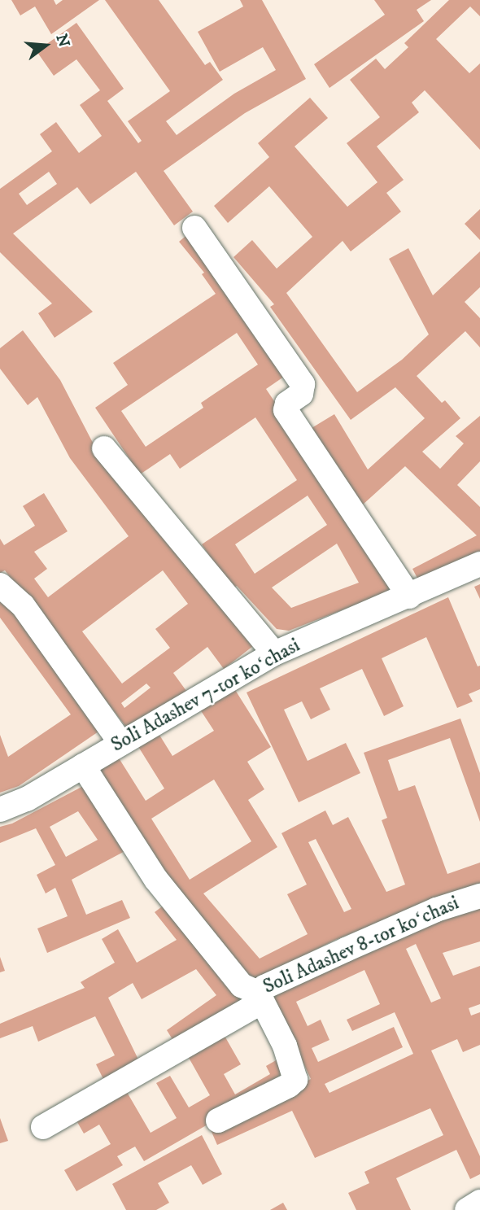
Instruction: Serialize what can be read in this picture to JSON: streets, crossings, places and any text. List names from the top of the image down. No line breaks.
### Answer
{"streets":{"street":["Soli Adashev 7-tor koʻchasi","Soli Adashev 8-tor koʻchasi"]},"crossings":[["Soli Adashev 7-tor koʻchasi","Soli Adashev 8-tor koʻchasi"]],"north":"right"}
